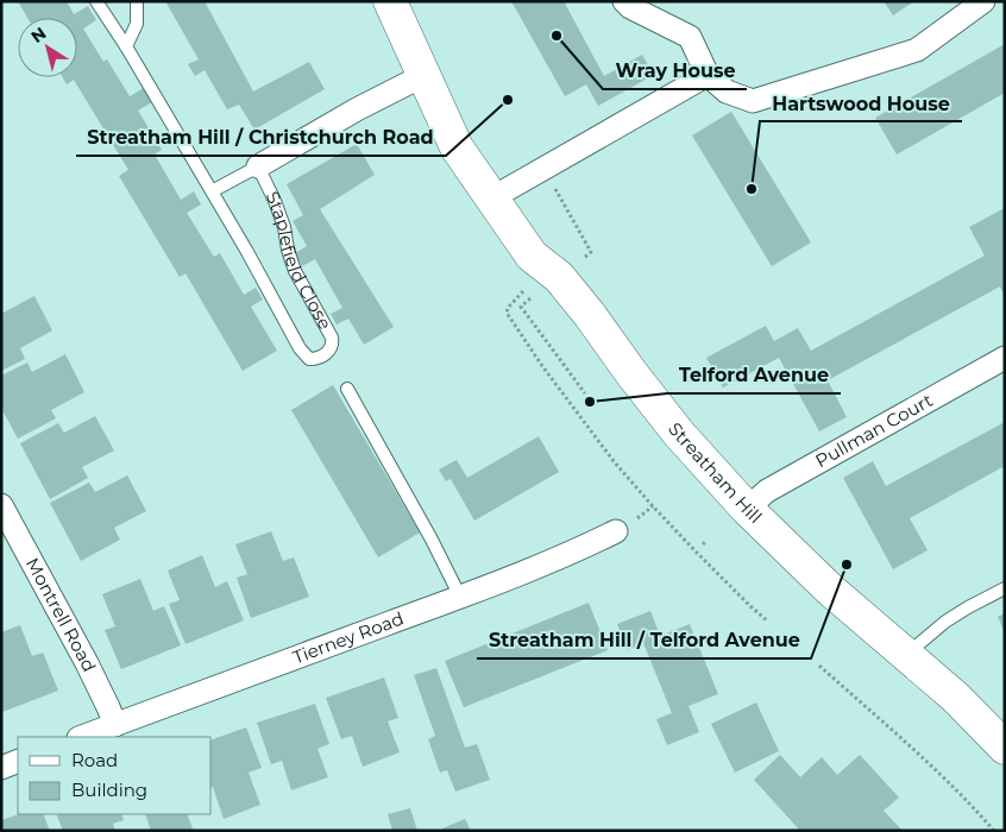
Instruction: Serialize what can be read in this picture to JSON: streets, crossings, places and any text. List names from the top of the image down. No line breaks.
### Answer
{"streets":{"highway":["Streatham Hill"],"street":["Staplefield Close","Pullman Court","Montrell Road","Tierney Road"]},"crossings":[["Staplefield Close","Streatham Hill"],["Pullman Court","Streatham Hill"],["Montrell Road","Tierney Road"]],"places":["Wray House","Streatham Hill / Christchurch Road","Hartswood House","Telford Avenue","Streatham Hill / Telford Avenue"],"legend":["Road","Building"],"north":"top left"}
